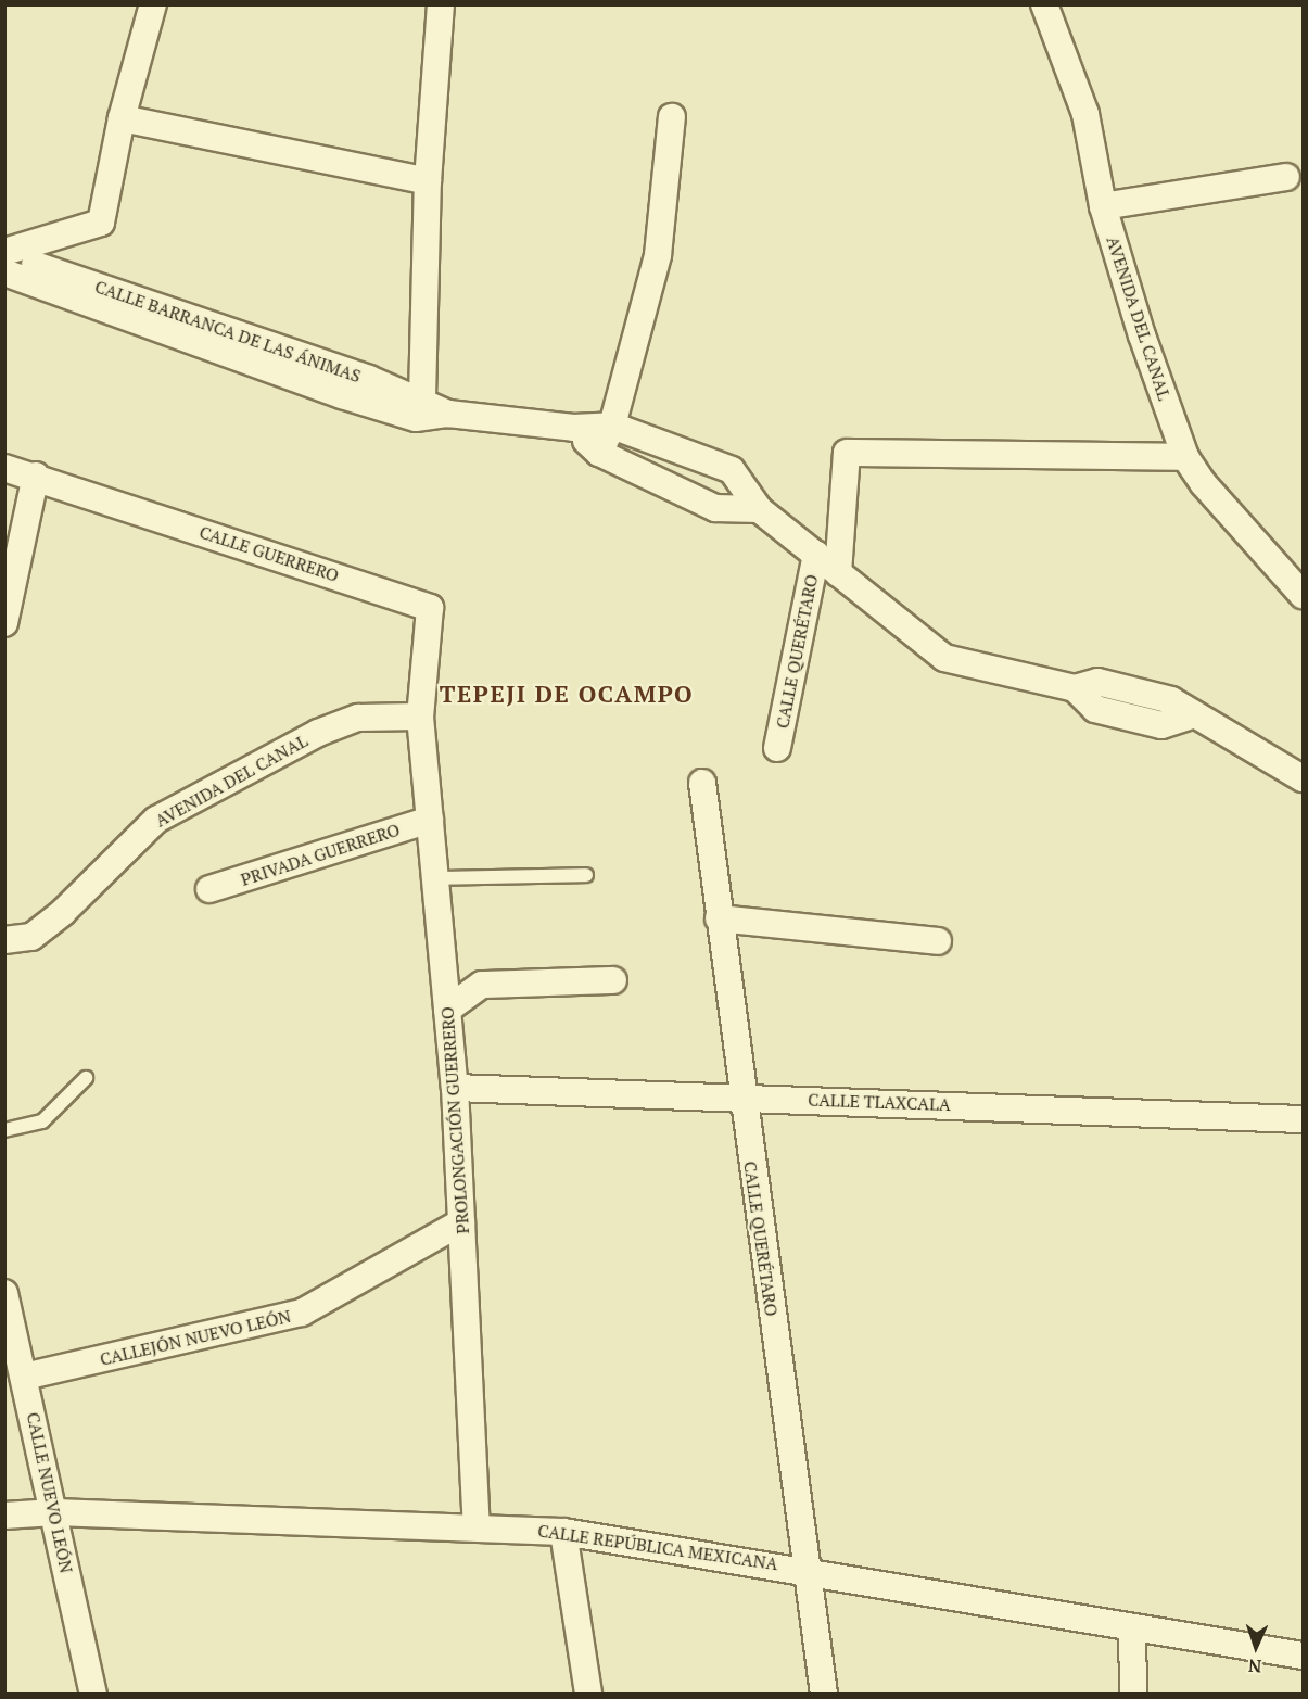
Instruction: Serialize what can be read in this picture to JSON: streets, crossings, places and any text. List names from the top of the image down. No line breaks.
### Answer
{"streets":{"street":["AVENIDA DEL CANAL","CALLE BARRANCA DE LAS ÁNIMAS","CALLE GUERRERO","CALLE QUERÉTARO","PRIVADA GUERRERO","CALLE TLAXCALA","PROLONGACIÓN GUERRERO","CALLEJÓN NUEVO LEÓN","CALLE NUEVO LEÓN","CALLE REPÚBLICA MEXICANA"]},"crossings":[["AVENIDA DEL CANAL","CALLE GUERRERO"],["AVENIDA DEL CANAL","PROLONGACIÓN GUERRERO"],["CALLE BARRANCA DE LAS ÁNIMAS","CALLE QUERÉTARO"],["CALLE GUERRERO","PROLONGACIÓN GUERRERO"],["CALLE QUERÉTARO","CALLE TLAXCALA"],["CALLE QUERÉTARO","CALLE REPÚBLICA MEXICANA"],["PRIVADA GUERRERO","PROLONGACIÓN GUERRERO"],["CALLE TLAXCALA","PROLONGACIÓN GUERRERO"],["PROLONGACIÓN GUERRERO","CALLEJÓN NUEVO LEÓN"],["PROLONGACIÓN GUERRERO","CALLE REPÚBLICA MEXICANA"],["CALLEJÓN NUEVO LEÓN","CALLE NUEVO LEÓN"],["CALLE NUEVO LEÓN","CALLE REPÚBLICA MEXICANA"]],"districts":["TEPEJI DE OCAMPO"],"north":"bottom"}
